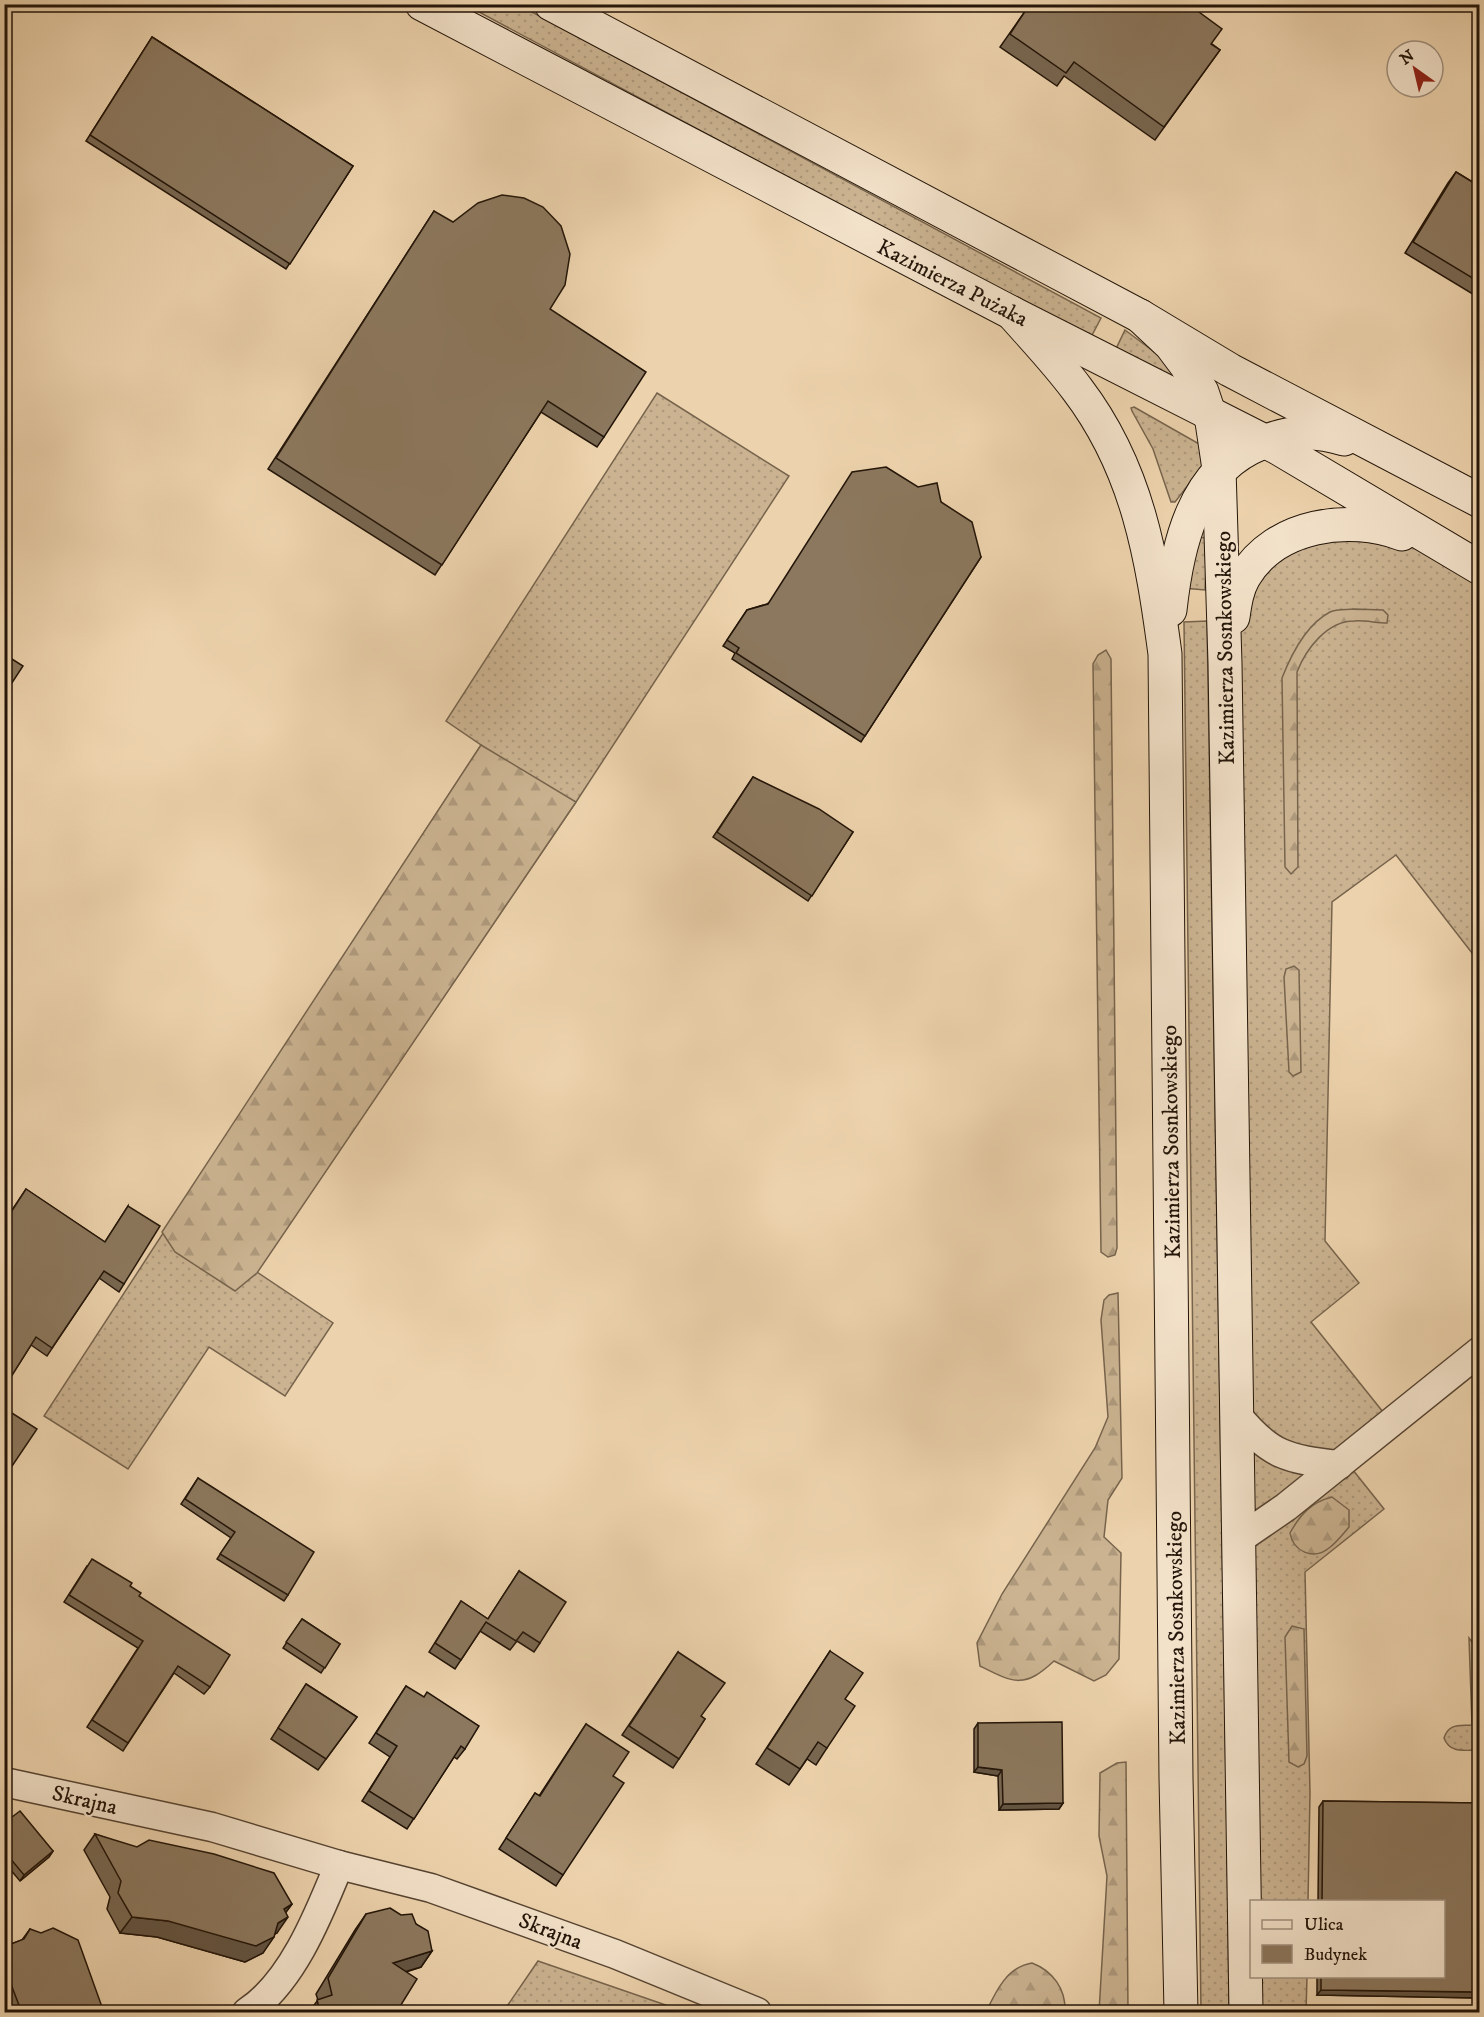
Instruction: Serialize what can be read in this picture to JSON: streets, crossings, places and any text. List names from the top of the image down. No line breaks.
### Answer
{"streets":{"street":["Kazimierza Pużaka","Kazimierza Sosnkowskiego","Skrajna"]},"crossings":[["Kazimierza Pużaka","Kazimierza Sosnkowskiego"]],"legend":["Ulica","Budynek"],"north":"top left"}
